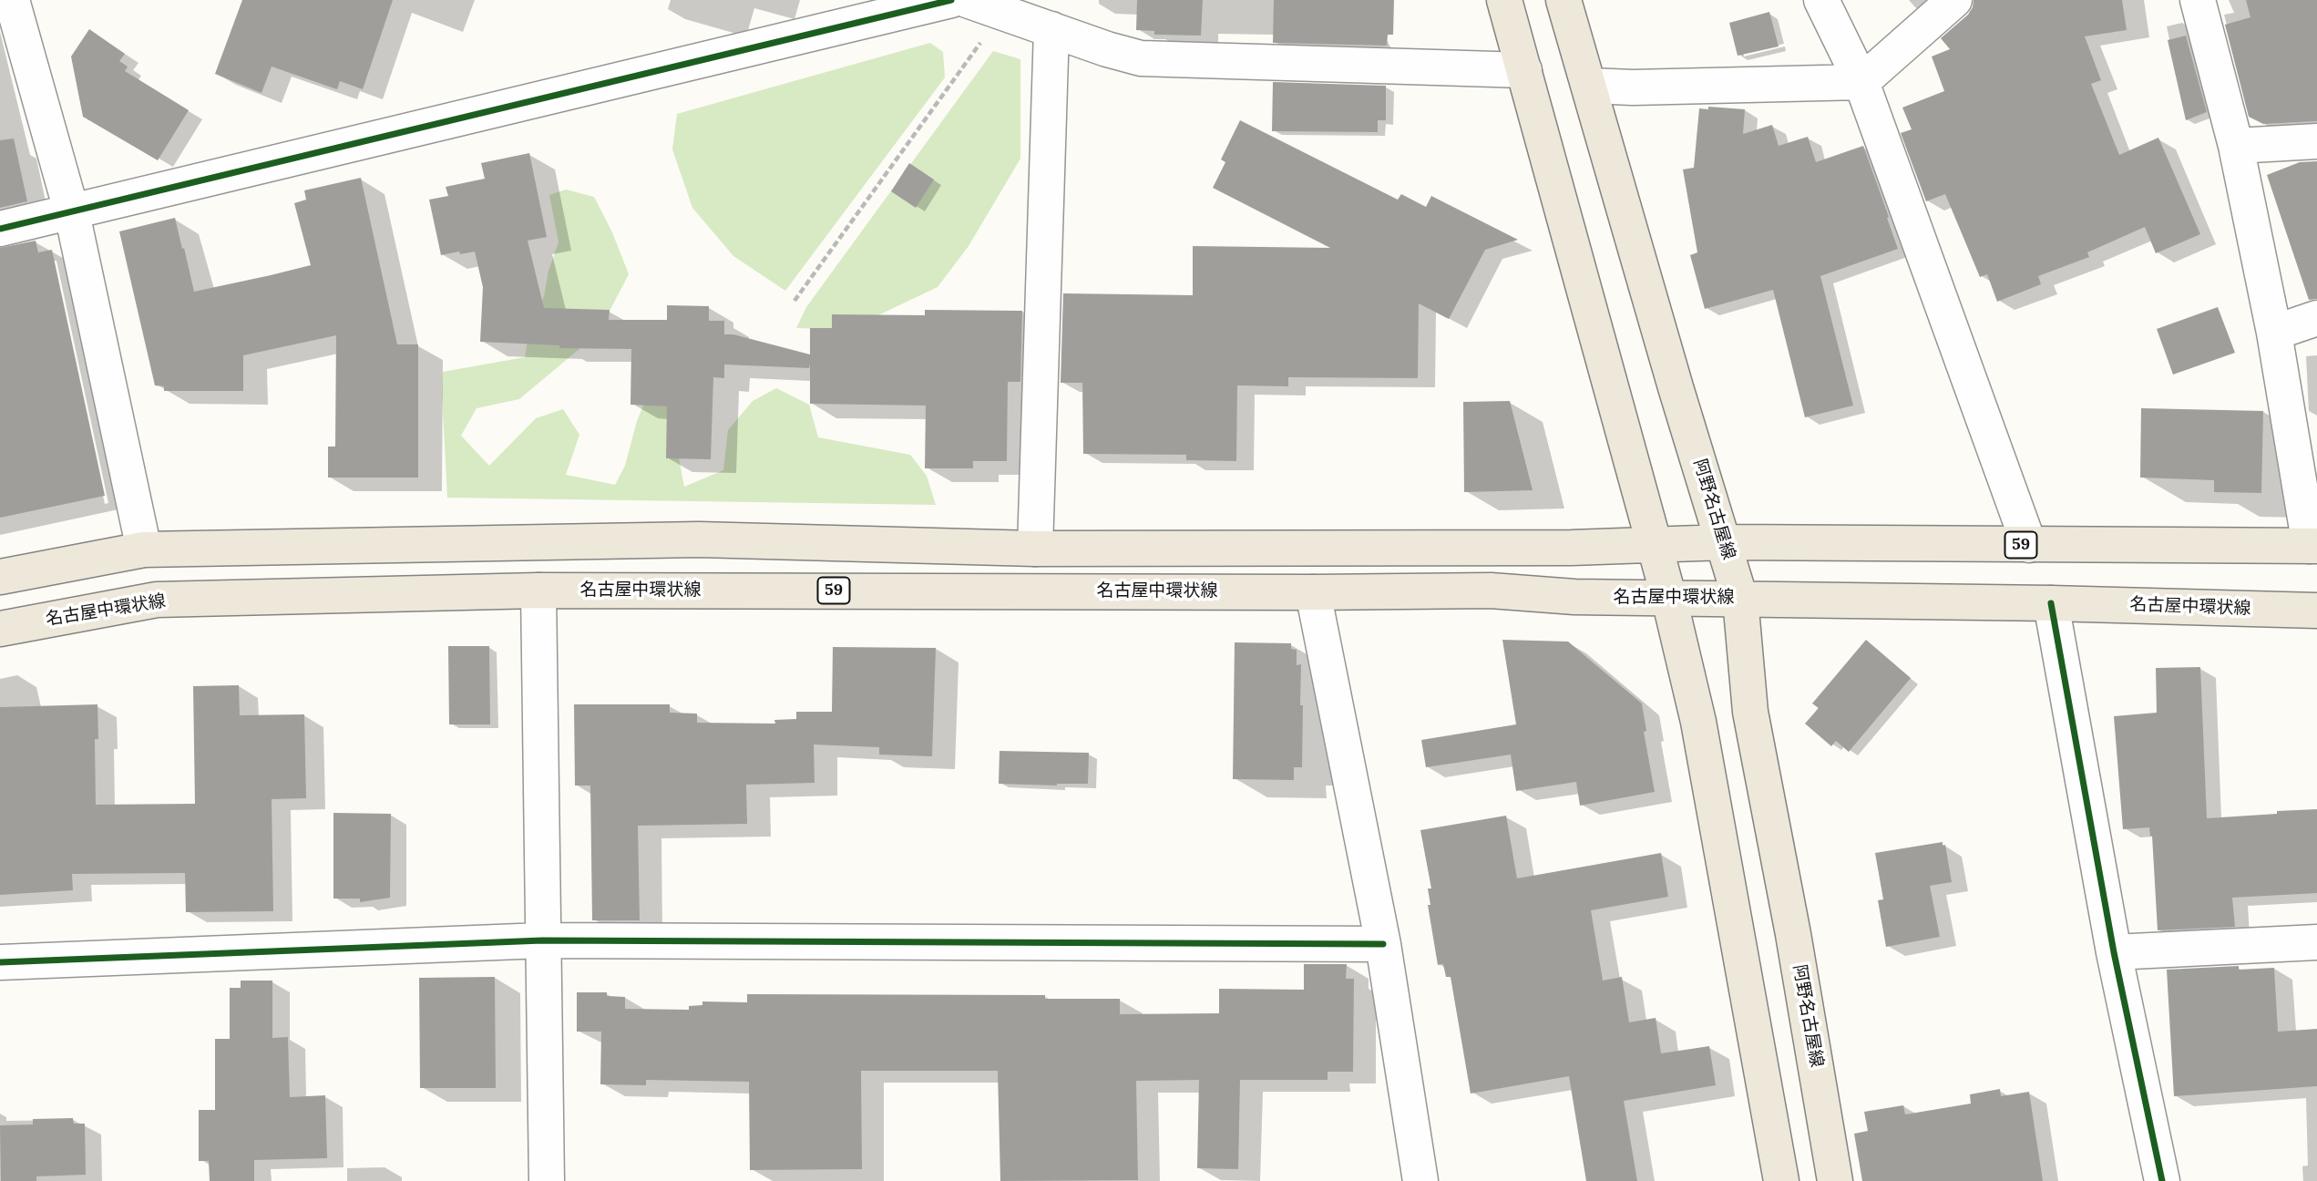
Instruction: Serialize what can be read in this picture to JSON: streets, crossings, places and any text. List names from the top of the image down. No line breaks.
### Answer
{"streets":{"main road":["阿野名古屋線","59","名古屋中環状線"]},"crossings":[["阿野名古屋線","59"],["阿野名古屋線","名古屋中環状線"]]}
